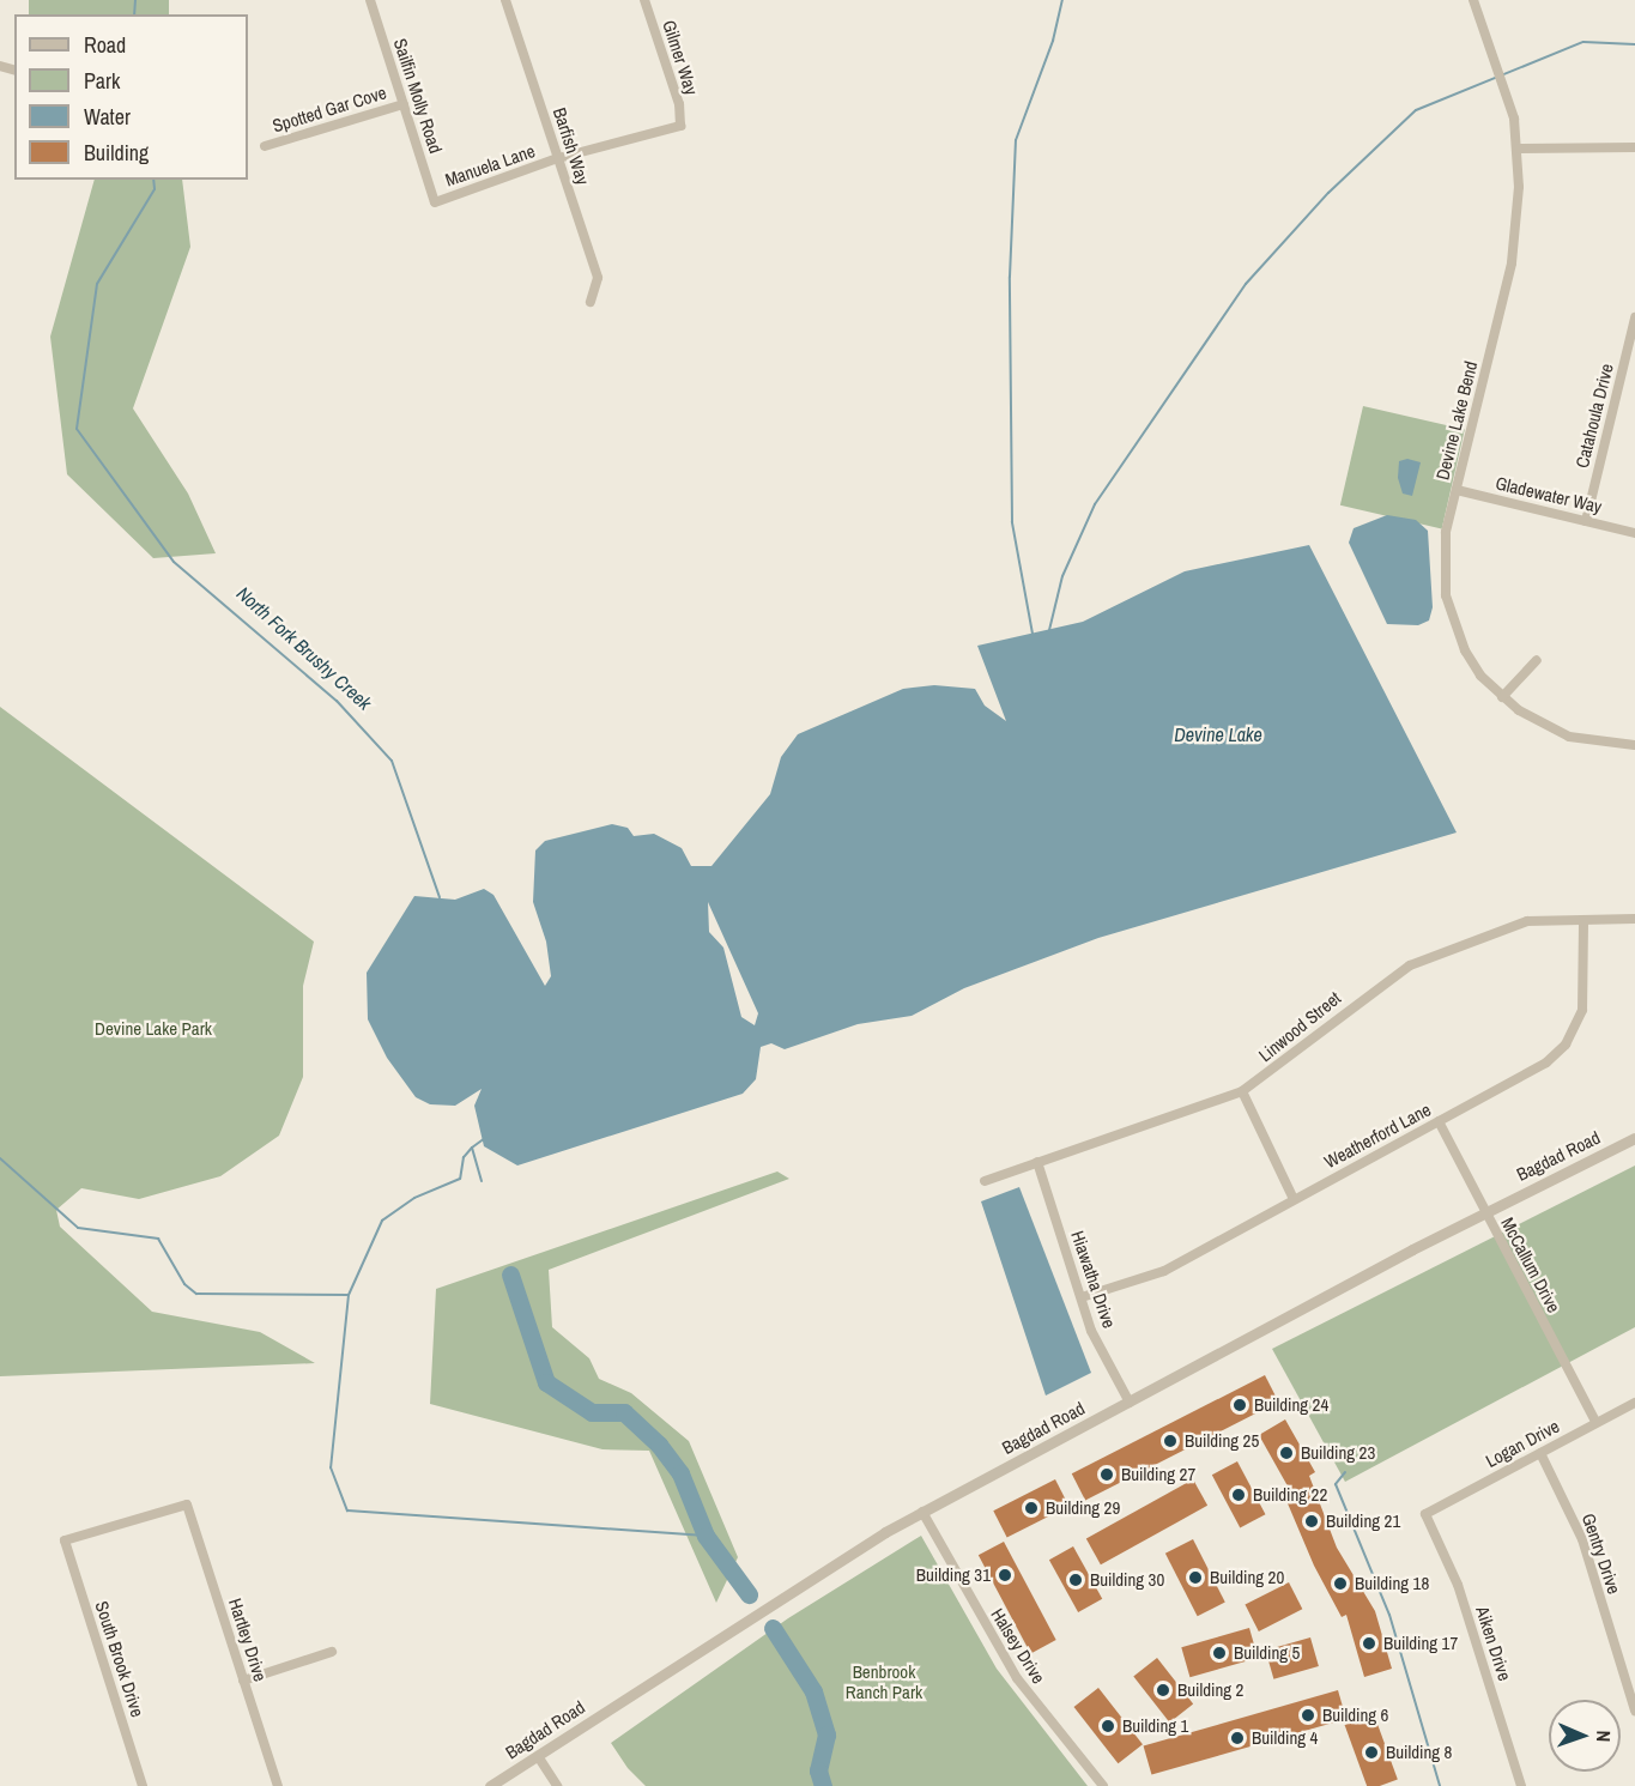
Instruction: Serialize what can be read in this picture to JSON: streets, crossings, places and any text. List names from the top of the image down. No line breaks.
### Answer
{"streets":{"street":["Gilmer Way","Sailfin Molly Road","Spotted Gar Cove","Barfish Way","Manuela Lane","Catahoula Drive","Devine Lake Bend","Gladewater Way","Linwood Street","Weatherford Lane","Bagdad Road","McCallum Drive","Hiawatha Drive","Logan Drive","Gentry Drive","Hartley Drive","Aiken Drive","Halsey Drive","South Brook Drive"]},"crossings":[["Gilmer Way","Manuela Lane"],["Sailfin Molly Road","Spotted Gar Cove"],["Sailfin Molly Road","Manuela Lane"],["Barfish Way","Manuela Lane"],["Catahoula Drive","Gladewater Way"],["Devine Lake Bend","Gladewater Way"],["Linwood Street","Weatherford Lane"],["Linwood Street","Hiawatha Drive"],["Weatherford Lane","McCallum Drive"],["Weatherford Lane","Hiawatha Drive"],["Bagdad Road","McCallum Drive"],["Bagdad Road","Hiawatha Drive"],["Bagdad Road","Halsey Drive"],["McCallum Drive","Logan Drive"],["Logan Drive","Gentry Drive"],["Logan Drive","Aiken Drive"],["Hartley Drive","South Brook Drive"]],"water":["North Fork Brushy Creek","Devine Lake"],"parks":["Devine Lake Park","Benbrook Ranch Park"],"places":["Building 24","Building 25","Building 23","Building 27","Building 22","Building 29","Building 21","Building 31","Building 20","Building 30","Building 18","Building 17","Building 5","Building 2","Building 6","Building 1","Building 4","Building 8"],"legend":["Road","Park","Water","Building"],"north":"right"}
